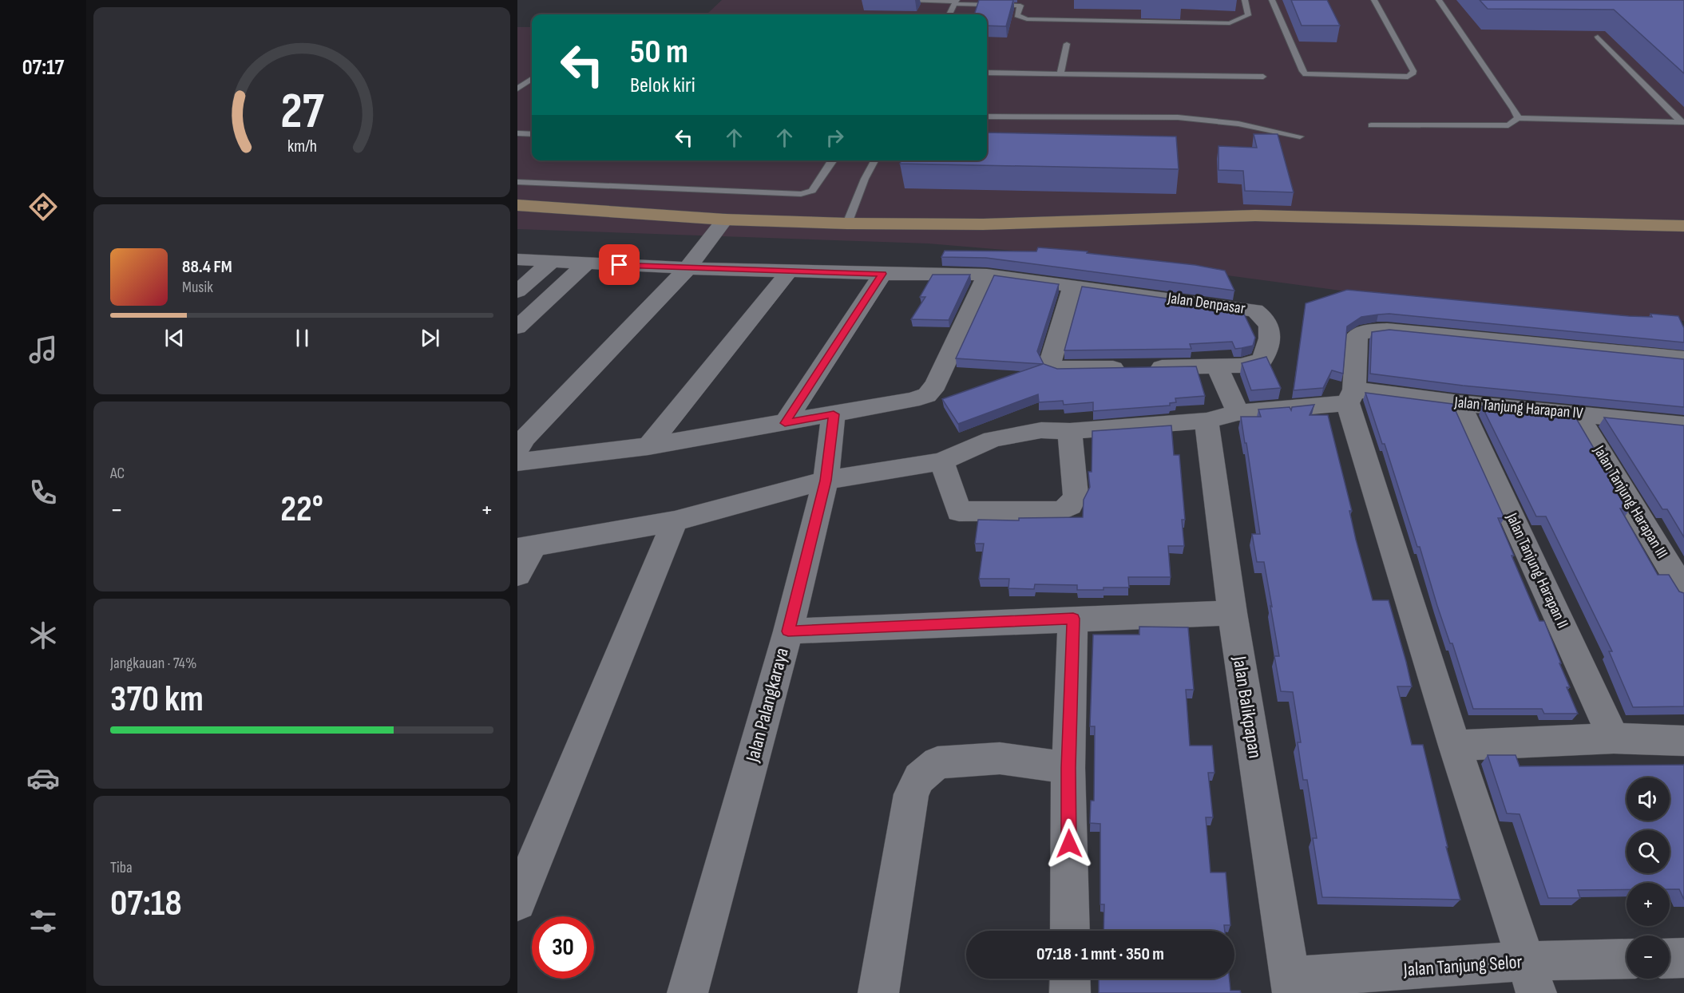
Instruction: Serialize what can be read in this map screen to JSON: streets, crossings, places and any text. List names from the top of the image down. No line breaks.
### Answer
{"streets":{"street":["Jalan Denpasar","Jalan Tanjung Harapan IV","Jalan Tanjung Harapan III","Jalan Tanjung Harapan II","Jalan Palangkaraya","Jalan Balikpapan","Jalan Tanjung Selor"]},"crossings":[["Jalan Tanjung Harapan IV","Jalan Tanjung Harapan III"],["Jalan Tanjung Harapan IV","Jalan Tanjung Harapan II"],["Jalan Tanjung Harapan IV","Jalan Palangkaraya"],["Jalan Tanjung Harapan IV","Jalan Balikpapan"],["Jalan Balikpapan","Jalan Tanjung Selor"]],"page":{"tabs":"07:17","turn":["50 m","Belok kiri"],"song":["88.4 FM","Musik"],"tile":["AC",["Jangkauan · 74%","370 km"],["Tiba","07:18"]],"heat":["−","22°","+"],"map_buttons":["+","−"],"limit":"30","trip":"07:18 · 1 mnt · 350 m","gauge":["27","km/h"]}}
